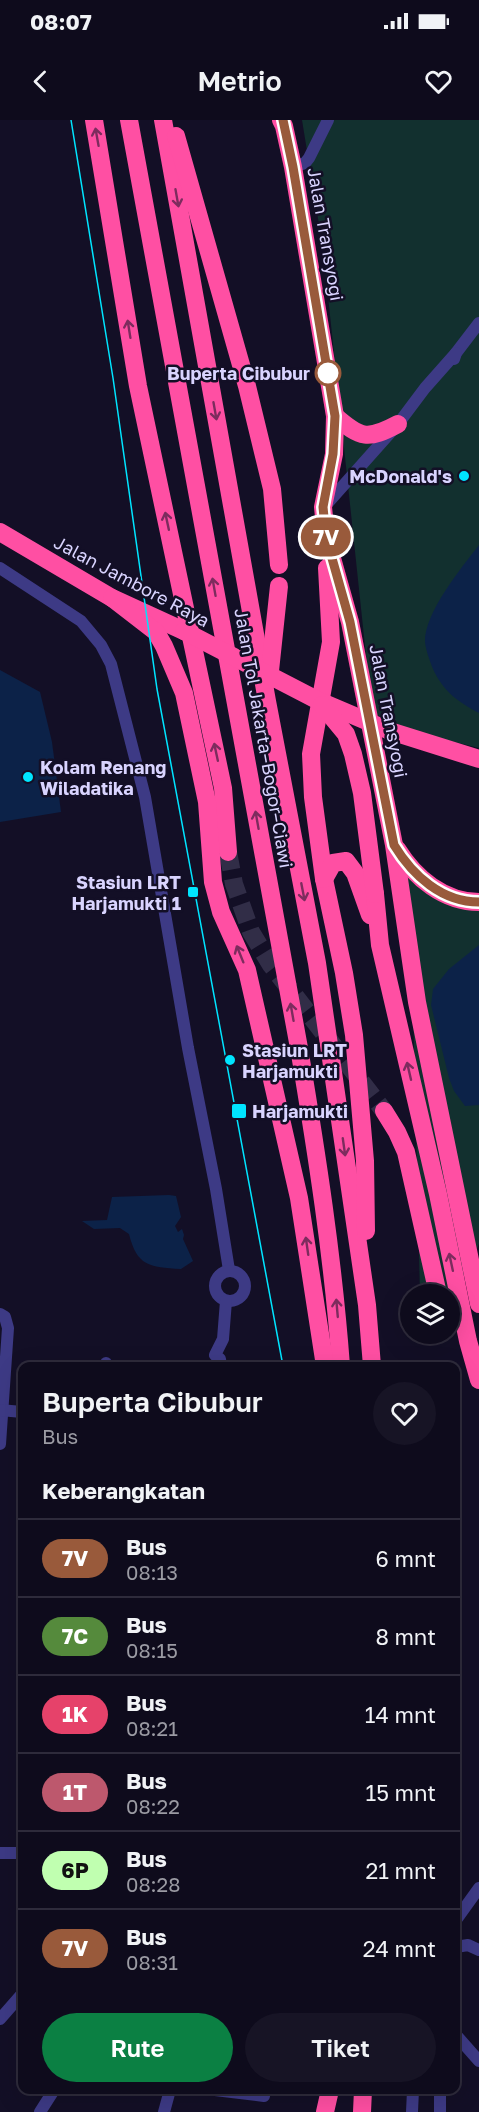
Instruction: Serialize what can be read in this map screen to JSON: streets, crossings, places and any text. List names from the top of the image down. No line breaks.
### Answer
{"streets":{"highway":["Jalan Transyogi","Jalan Jambore Raya","Jalan Tol Jakarta–Bogor–Ciawi"]},"crossings":[["Jalan Transyogi","Jalan Jambore Raya"]],"places":{"other":["Buperta Cibubur","McDonald's","Kolam Renang Wiladatika","Stasiun LRT Harjamukti"],"transit":["Stasiun LRT Harjamukti 1","Harjamukti"]},"lines":["bus line 7V"],"page":{"status":"08:07","header":"Metrio","on_map":"7V","heading":[["Buperta Cibubur","Bus"],"Keberangkatan"],"list":[{"mark":"7V","name":"Bus","note":"08:13","value":"6 mnt"},{"mark":"7C","name":"Bus","note":"08:15","value":"8 mnt"},{"mark":"1K","name":"Bus","note":"08:21","value":"14 mnt"},{"mark":"1T","name":"Bus","note":"08:22","value":"15 mnt"},{"mark":"6P","name":"Bus","note":"08:28","value":"21 mnt"},{"mark":"7V","name":"Bus","note":"08:31","value":"24 mnt"}],"buttons":["Rute","Tiket"]}}
